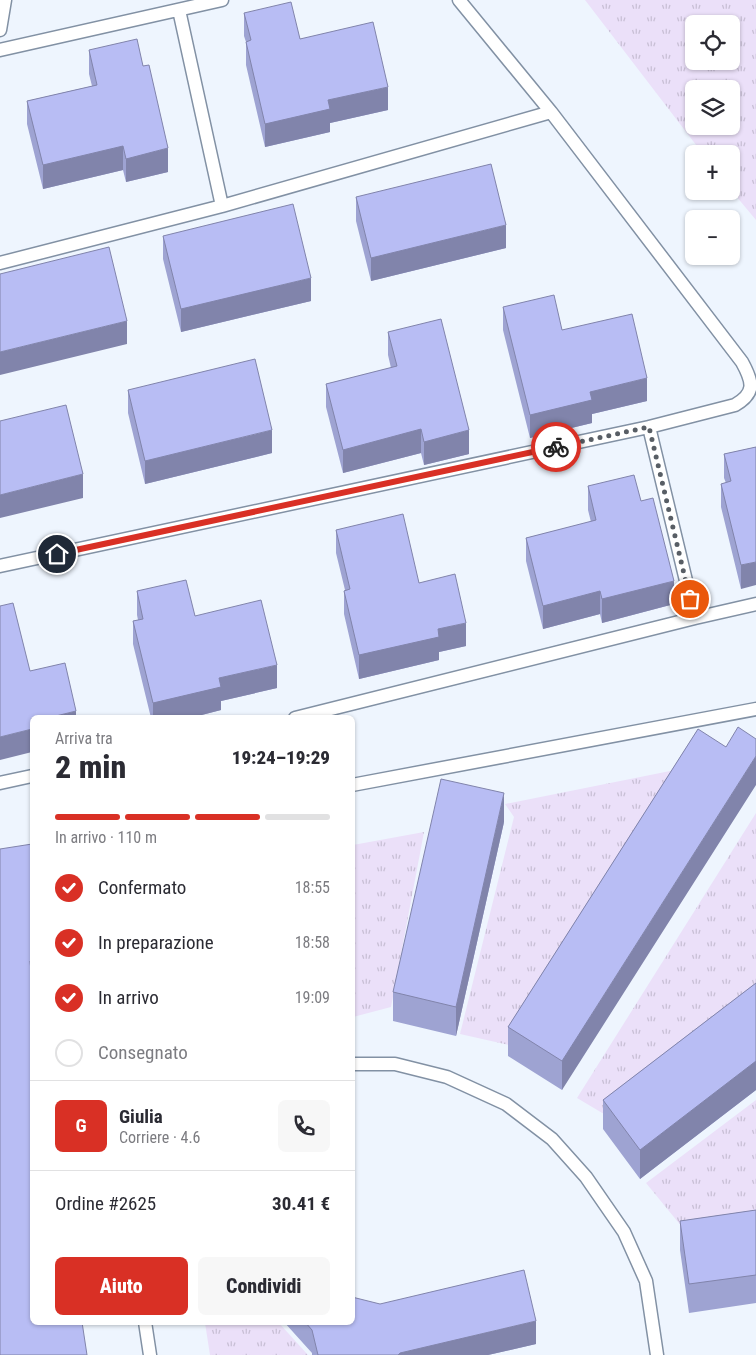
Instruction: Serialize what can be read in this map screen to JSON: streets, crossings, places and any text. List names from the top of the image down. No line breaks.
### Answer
{"page":{"map_buttons":["+","−"],"heading":["2 min","Arriva tra","19:24–19:29"],"panel":["Giulia","Corriere · 4.6","Ordine #2625","30.41 €"],"bar":"In arrivo · 110 m","list":[["Confermato","18:55"],["In preparazione","18:58"],["In arrivo","19:09"],"Consegnato"],"round":"G","buttons":["Aiuto","Condividi"]}}
